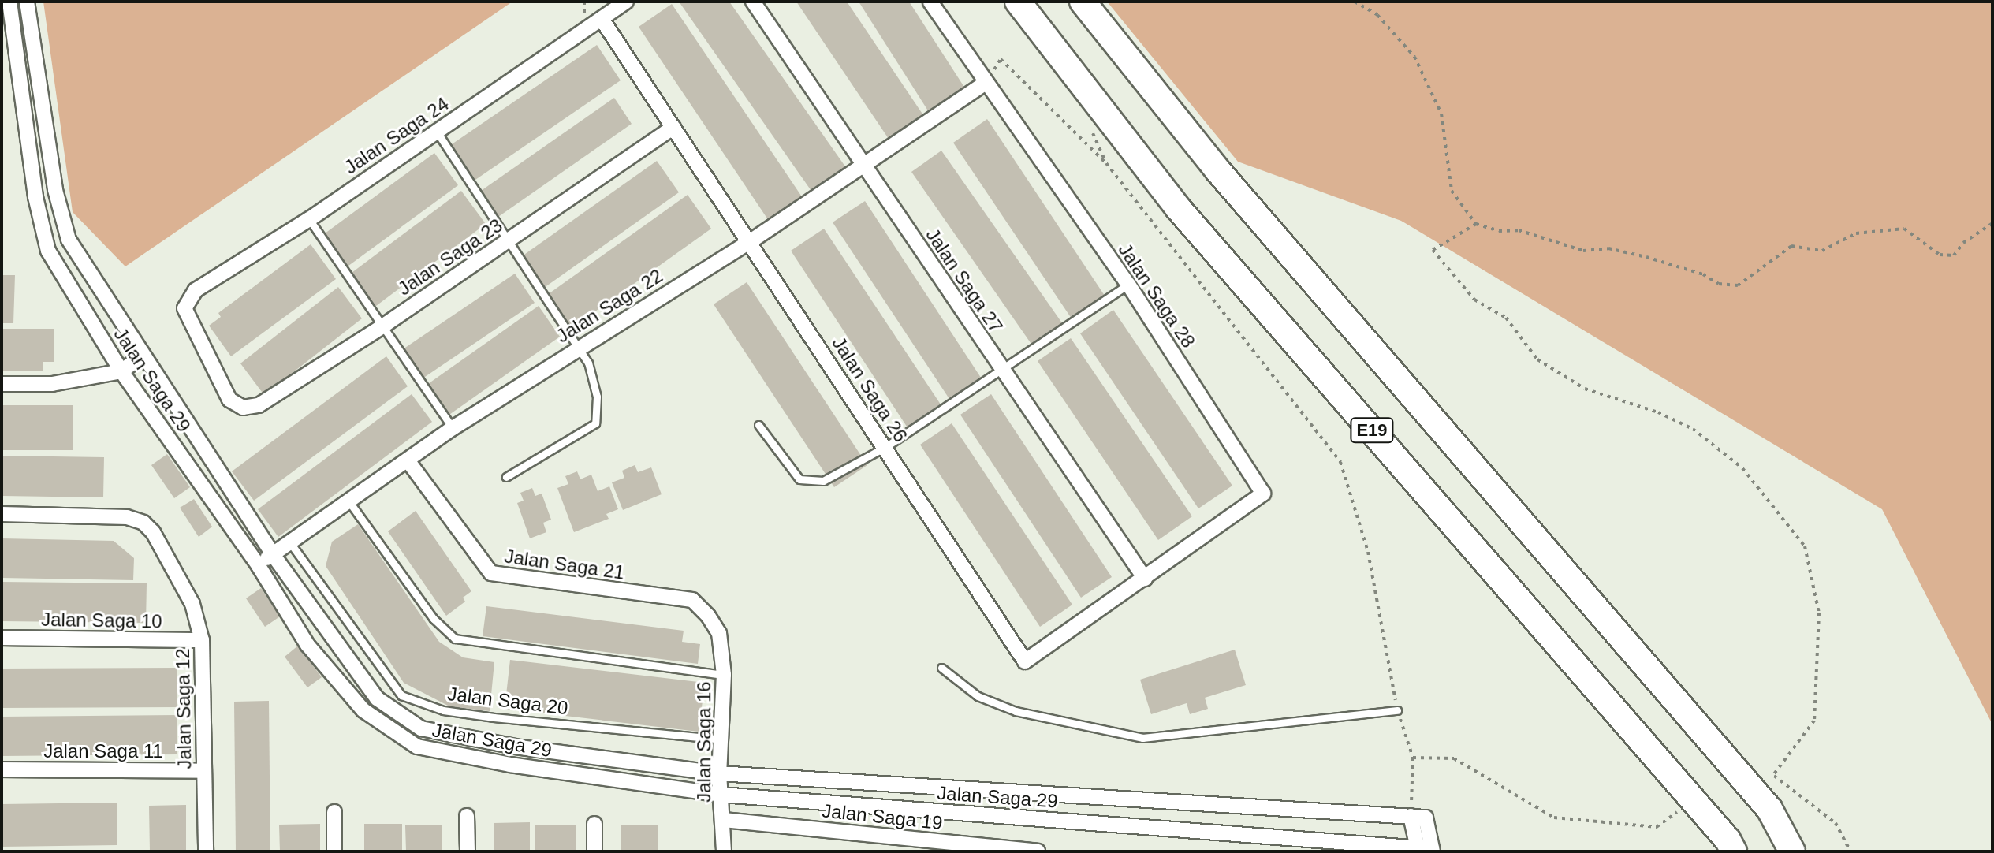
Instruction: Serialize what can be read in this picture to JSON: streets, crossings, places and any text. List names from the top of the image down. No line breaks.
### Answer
{"streets":{"highway":["E19"],"street":["Jalan Saga 24","Jalan Saga 23","Jalan Saga 27","Jalan Saga 28","Jalan Saga 22","Jalan Saga 29","Jalan Saga 26","Jalan Saga 21","Jalan Saga 10","Jalan Saga 12","Jalan Saga 16","Jalan Saga 11","Jalan Saga 19"],"lane":["Jalan Saga 20"]},"crossings":[["Jalan Saga 24","Jalan Saga 23"],["Jalan Saga 24","Jalan Saga 26"],["Jalan Saga 23","Jalan Saga 26"],["Jalan Saga 27","Jalan Saga 28"],["Jalan Saga 27","Jalan Saga 22"],["Jalan Saga 27","Jalan Saga 26"],["Jalan Saga 28","Jalan Saga 22"],["Jalan Saga 28","Jalan Saga 26"],["Jalan Saga 22","Jalan Saga 29"],["Jalan Saga 22","Jalan Saga 26"],["Jalan Saga 22","Jalan Saga 21"],["Jalan Saga 22","Jalan Saga 20"],["Jalan Saga 29","Jalan Saga 16"],["Jalan Saga 21","Jalan Saga 16"],["Jalan Saga 10","Jalan Saga 12"],["Jalan Saga 20","Jalan Saga 16"],["Jalan Saga 12","Jalan Saga 11"],["Jalan Saga 16","Jalan Saga 19"]]}
